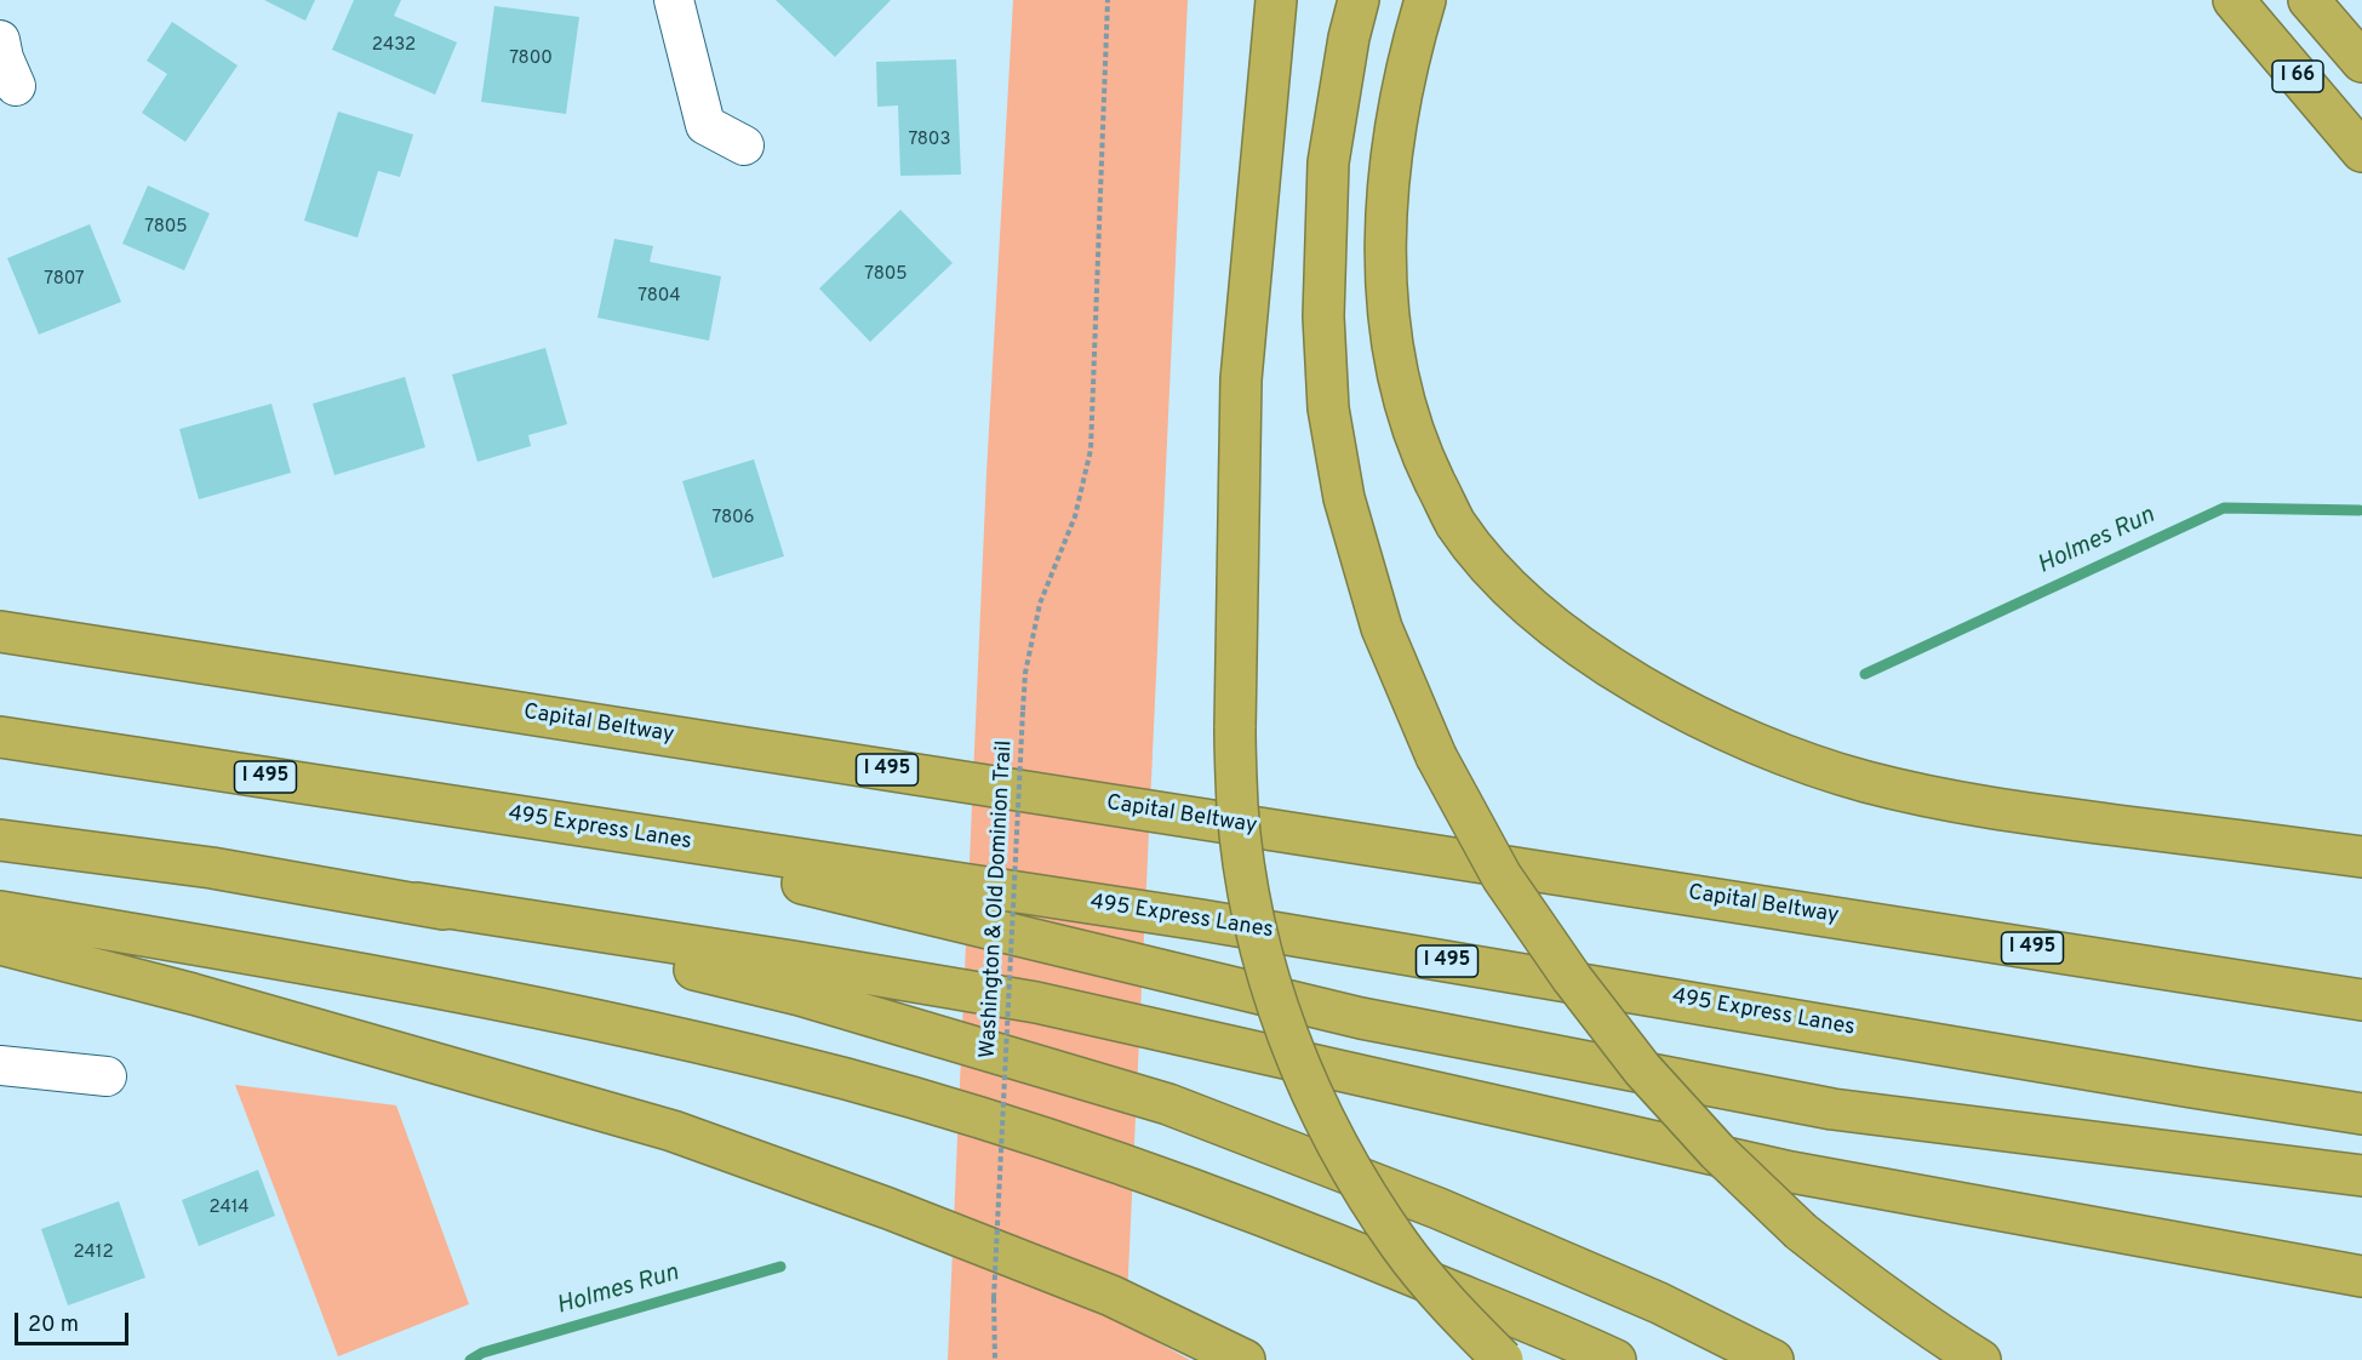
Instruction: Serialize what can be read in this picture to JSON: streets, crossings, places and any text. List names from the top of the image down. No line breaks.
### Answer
{"streets":{"highway":["I 66","Capital Beltway","I 495","495 Express Lanes"],"path":["Washington & Old Dominion Trail"]},"water":["Holmes Run"],"house_numbers":["2432","7800","7803","7805","7805","7807","7804","7806","2414","2412"],"scale_bar":"20 m"}
